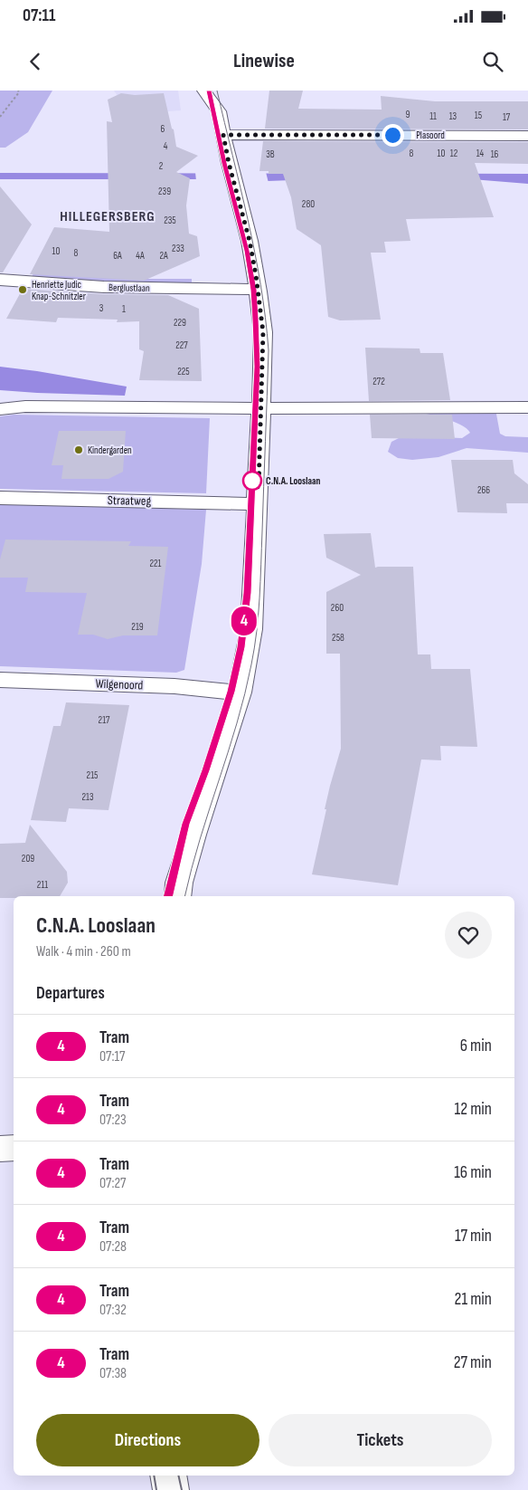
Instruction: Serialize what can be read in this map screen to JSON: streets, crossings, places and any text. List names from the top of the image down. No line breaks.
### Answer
{"streets":{"street":["Plasoord","Berglustlaan","Straatweg","Wilgenoord"]},"districts":["HILLEGERSBERG"],"places":["Henriette Judic Knap-Schnitzler","Kindergarden","C.N.A. Looslaan"],"lines":["tram line 4"],"house_numbers":["9","15","11","13","17","6","4","8","10","12","14","3B","16","2","239","280","235","233","10","8","6A","4A","2A","3","1","229","227","225","272","266","221","260","219","258","217","215","213","209","211"],"page":{"status":"07:11","header":"Linewise","on_map":"4","heading":[["C.N.A. Looslaan","Walk · 4 min · 260 m"],"Departures"],"list":[{"mark":"4","name":"Tram","note":"07:17","value":"6 min"},{"mark":"4","name":"Tram","note":"07:23","value":"12 min"},{"mark":"4","name":"Tram","note":"07:27","value":"16 min"},{"mark":"4","name":"Tram","note":"07:28","value":"17 min"},{"mark":"4","name":"Tram","note":"07:32","value":"21 min"},{"mark":"4","name":"Tram","note":"07:38","value":"27 min"}],"buttons":["Directions","Tickets"]}}
